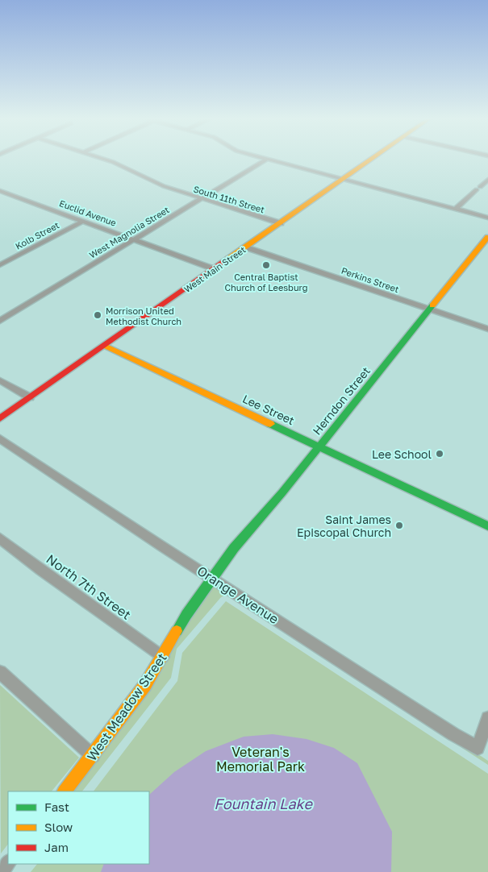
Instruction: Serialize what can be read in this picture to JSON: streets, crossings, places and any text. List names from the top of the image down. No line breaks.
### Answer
{"streets":{"street":["South 11th Street","Euclid Avenue","West Magnolia Street","Kolb Street","West Main Street","Perkins Street","Herndon Street","Lee Street","North 7th Street","Orange Avenue","West Meadow Street"]},"crossings":[["South 11th Street","West Magnolia Street"],["South 11th Street","West Main Street"],["Euclid Avenue","West Magnolia Street"],["Euclid Avenue","Kolb Street"],["Euclid Avenue","West Main Street"],["West Main Street","Perkins Street"],["West Main Street","Lee Street"],["Perkins Street","Herndon Street"],["Herndon Street","Lee Street"],["Herndon Street","Orange Avenue"],["Herndon Street","West Meadow Street"],["North 7th Street","West Meadow Street"],["Orange Avenue","West Meadow Street"]],"water":["Fountain Lake"],"parks":["Veteran's Memorial Park"],"places":["Central Baptist Church of Leesburg","Morrison United Methodist Church","Lee School","Saint James Episcopal Church"],"legend":["Fast","Slow","Jam"]}
